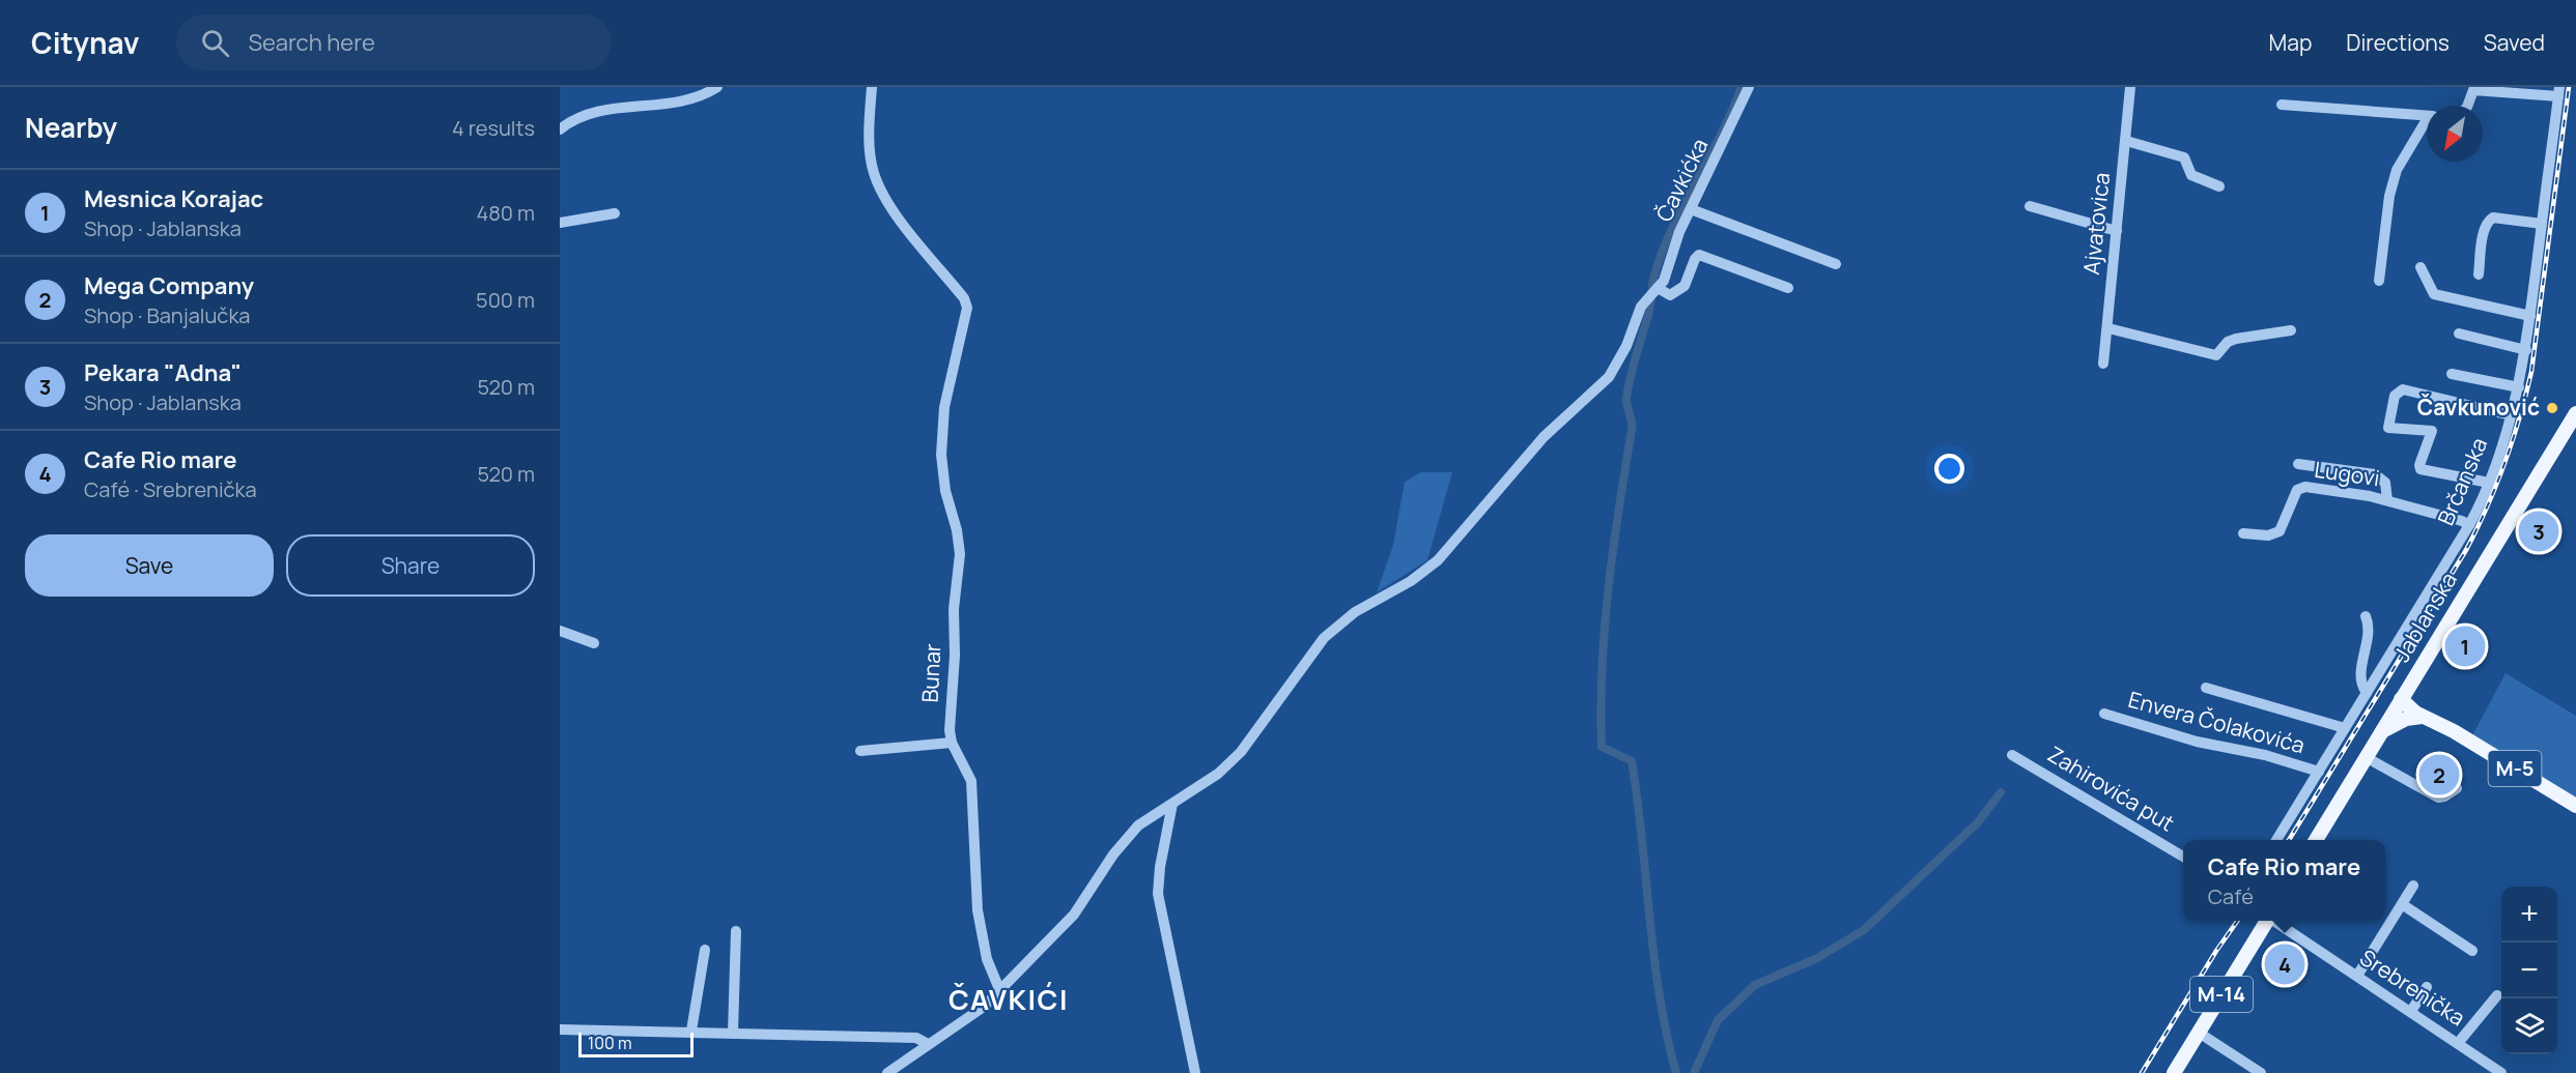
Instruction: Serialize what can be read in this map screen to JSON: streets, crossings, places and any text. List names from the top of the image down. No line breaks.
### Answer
{"streets":{"main road":["Jablanska","M-5","M-14"],"street":["Čavkićka","Ajvatovica","Lugovi","Brčanska","Bunar","Envera Čolakovića","Zahirovića put","Srebrenička"]},"crossings":[["Čavkićka","Bunar"],["Lugovi","Brčanska"],["Brčanska","Envera Čolakovića"],["Jablanska","M-5"]],"districts":["ČAVKIĆI"],"places":["Čavkunović"],"scale_bar":"100 m","north":"bottom left","page":{"header":"Citynav","search":"Search here","nav":["Map","Directions","Saved"],"heading":["Nearby","4 results"],"list":[{"mark":"1","name":"Mesnica Korajac","note":"Shop · Jablanska","value":"480 m"},{"mark":"2","name":"Mega Company","note":"Shop · Banjalučka","value":"500 m"},{"mark":"3","name":"Pekara \"Adna\"","note":"Shop · Jablanska","value":"520 m"},{"mark":"4","name":"Cafe Rio mare","note":"Café · Srebrenička","value":"520 m"}],"pins":["3","1","2","4"],"buttons":["Save","Share"],"popup":["Cafe Rio mare","Café"],"map_buttons":["+","−"],"scale":"100 m"}}
